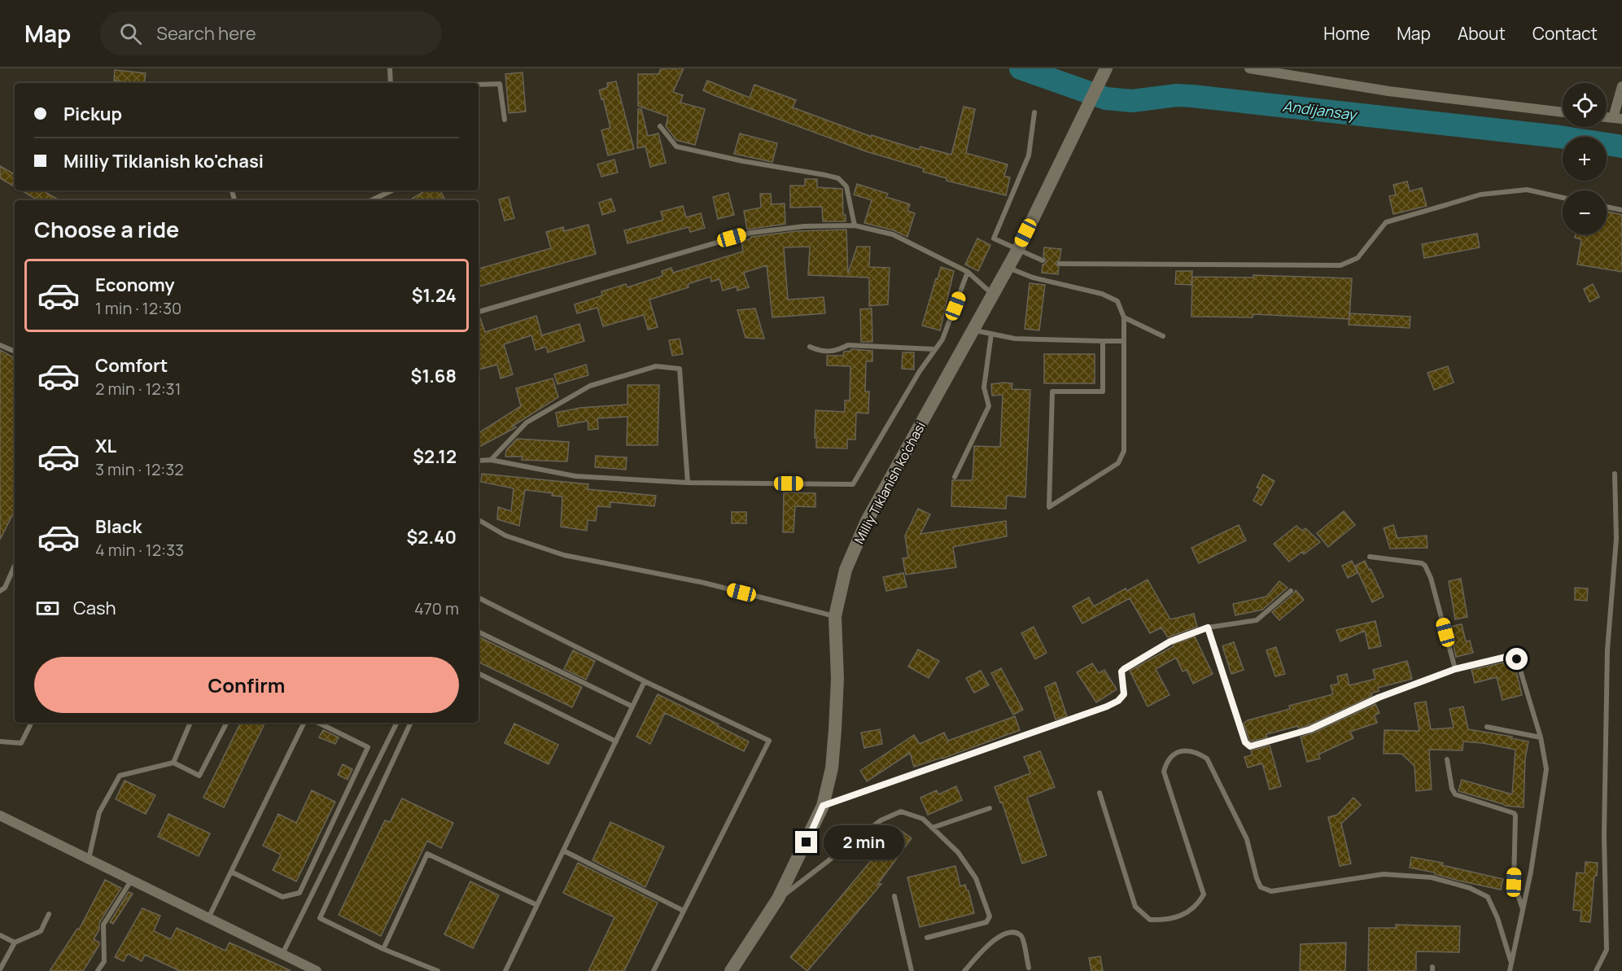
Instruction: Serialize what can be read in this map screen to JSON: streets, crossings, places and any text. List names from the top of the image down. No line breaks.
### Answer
{"streets":{"main road":["Milliy Tiklanish ko'chasi"]},"water":["Andijansay"],"page":{"header":"Map","search":"Search here","nav":["Home","Map","About","Contact"],"map_buttons":["+","−"],"banner":["Pickup","Milliy Tiklanish ko'chasi"],"heading":"Choose a ride","list":[{"name":"Economy","note":"1 min · 12:30","value":"$1.24"},{"name":"Comfort","note":"2 min · 12:31","value":"$1.68"},{"name":"XL","note":"3 min · 12:32","value":"$2.12"},{"name":"Black","note":"4 min · 12:33","value":"$2.40"}],"pay":["Cash","470 m"],"buttons":"Confirm","bubble":"2 min"}}
